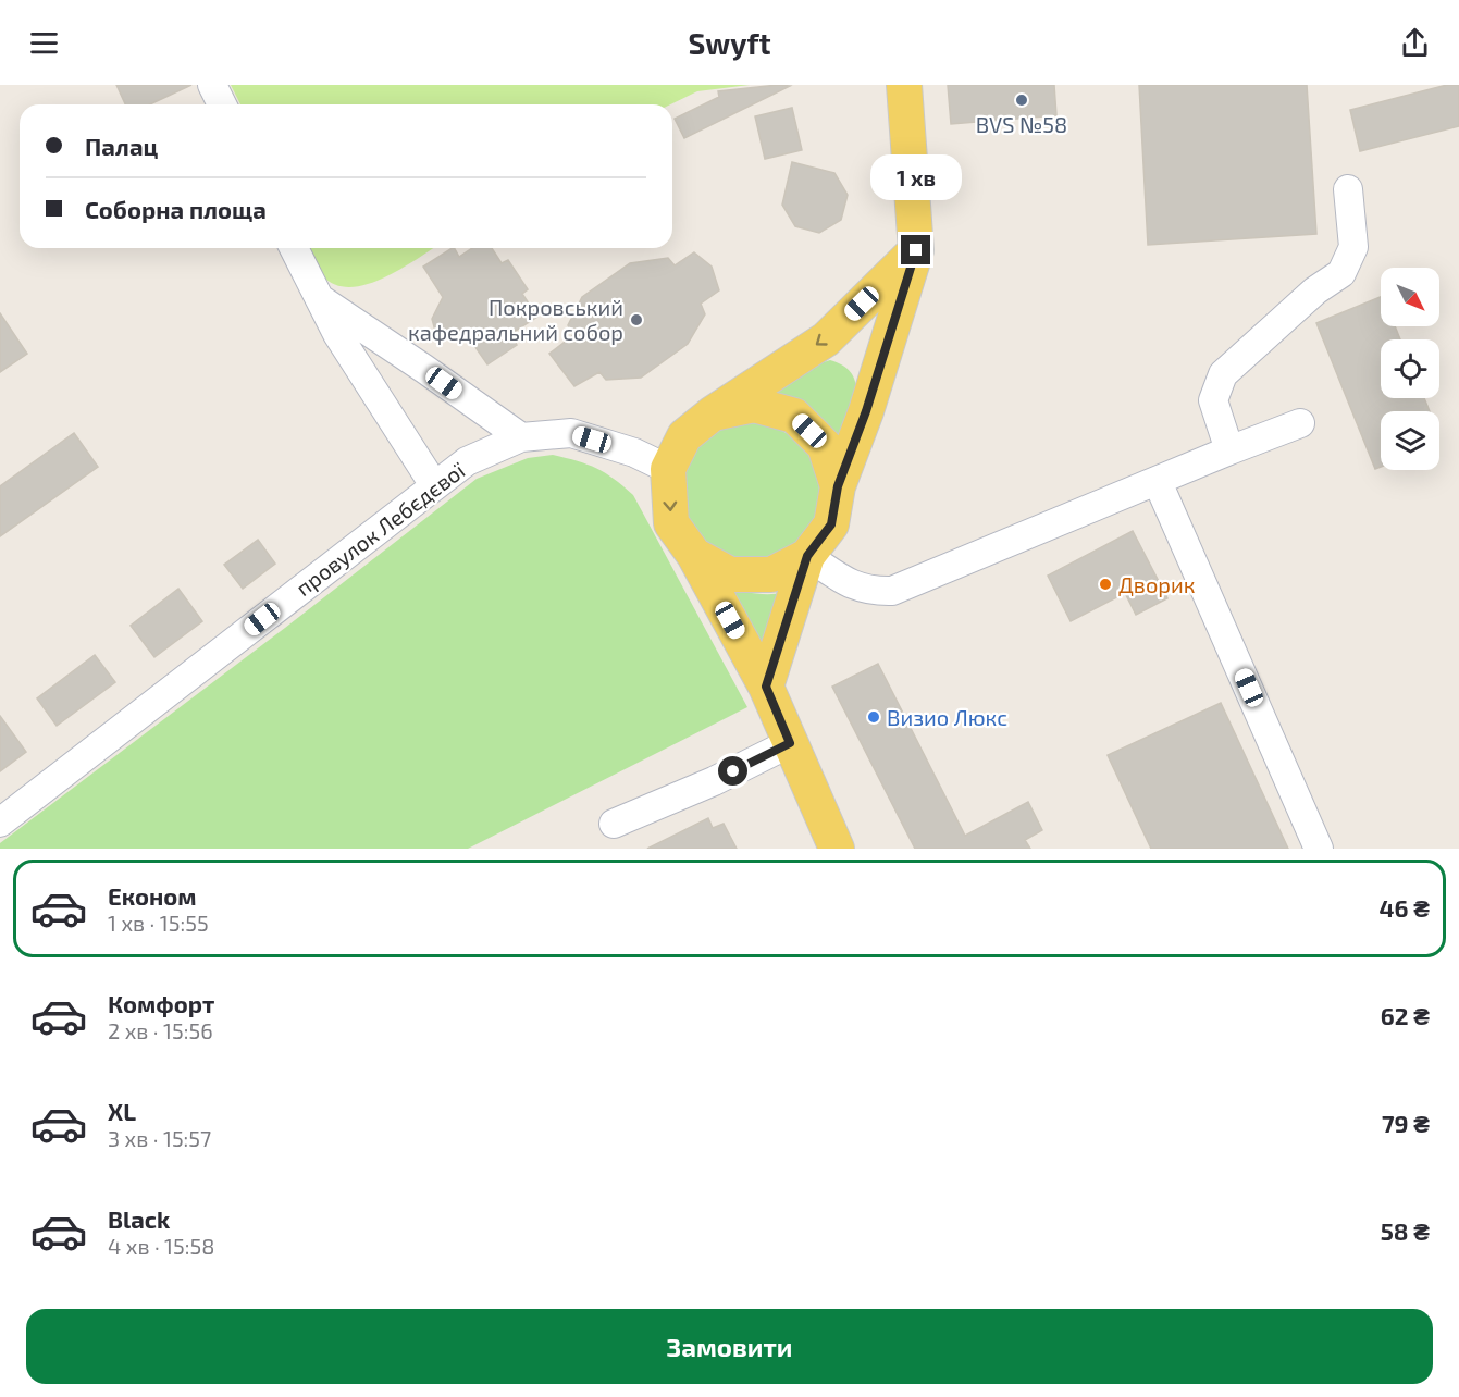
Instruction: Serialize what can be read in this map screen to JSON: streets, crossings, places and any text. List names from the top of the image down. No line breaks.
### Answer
{"streets":{"street":["провулок Лебєдєвої"]},"places":["BVS №58","Покровський кафедральний собор","Дворик","Визио Люкс"],"north":"bottom right","page":{"header":"Swyft","banner":["Палац","Соборна площа"],"bubble":"1 хв","list":[{"name":"Економ","note":"1 хв · 15:55","value":"46 ₴"},{"name":"Комфорт","note":"2 хв · 15:56","value":"62 ₴"},{"name":"XL","note":"3 хв · 15:57","value":"79 ₴"},{"name":"Black","note":"4 хв · 15:58","value":"58 ₴"}],"buttons":"Замовити"}}
